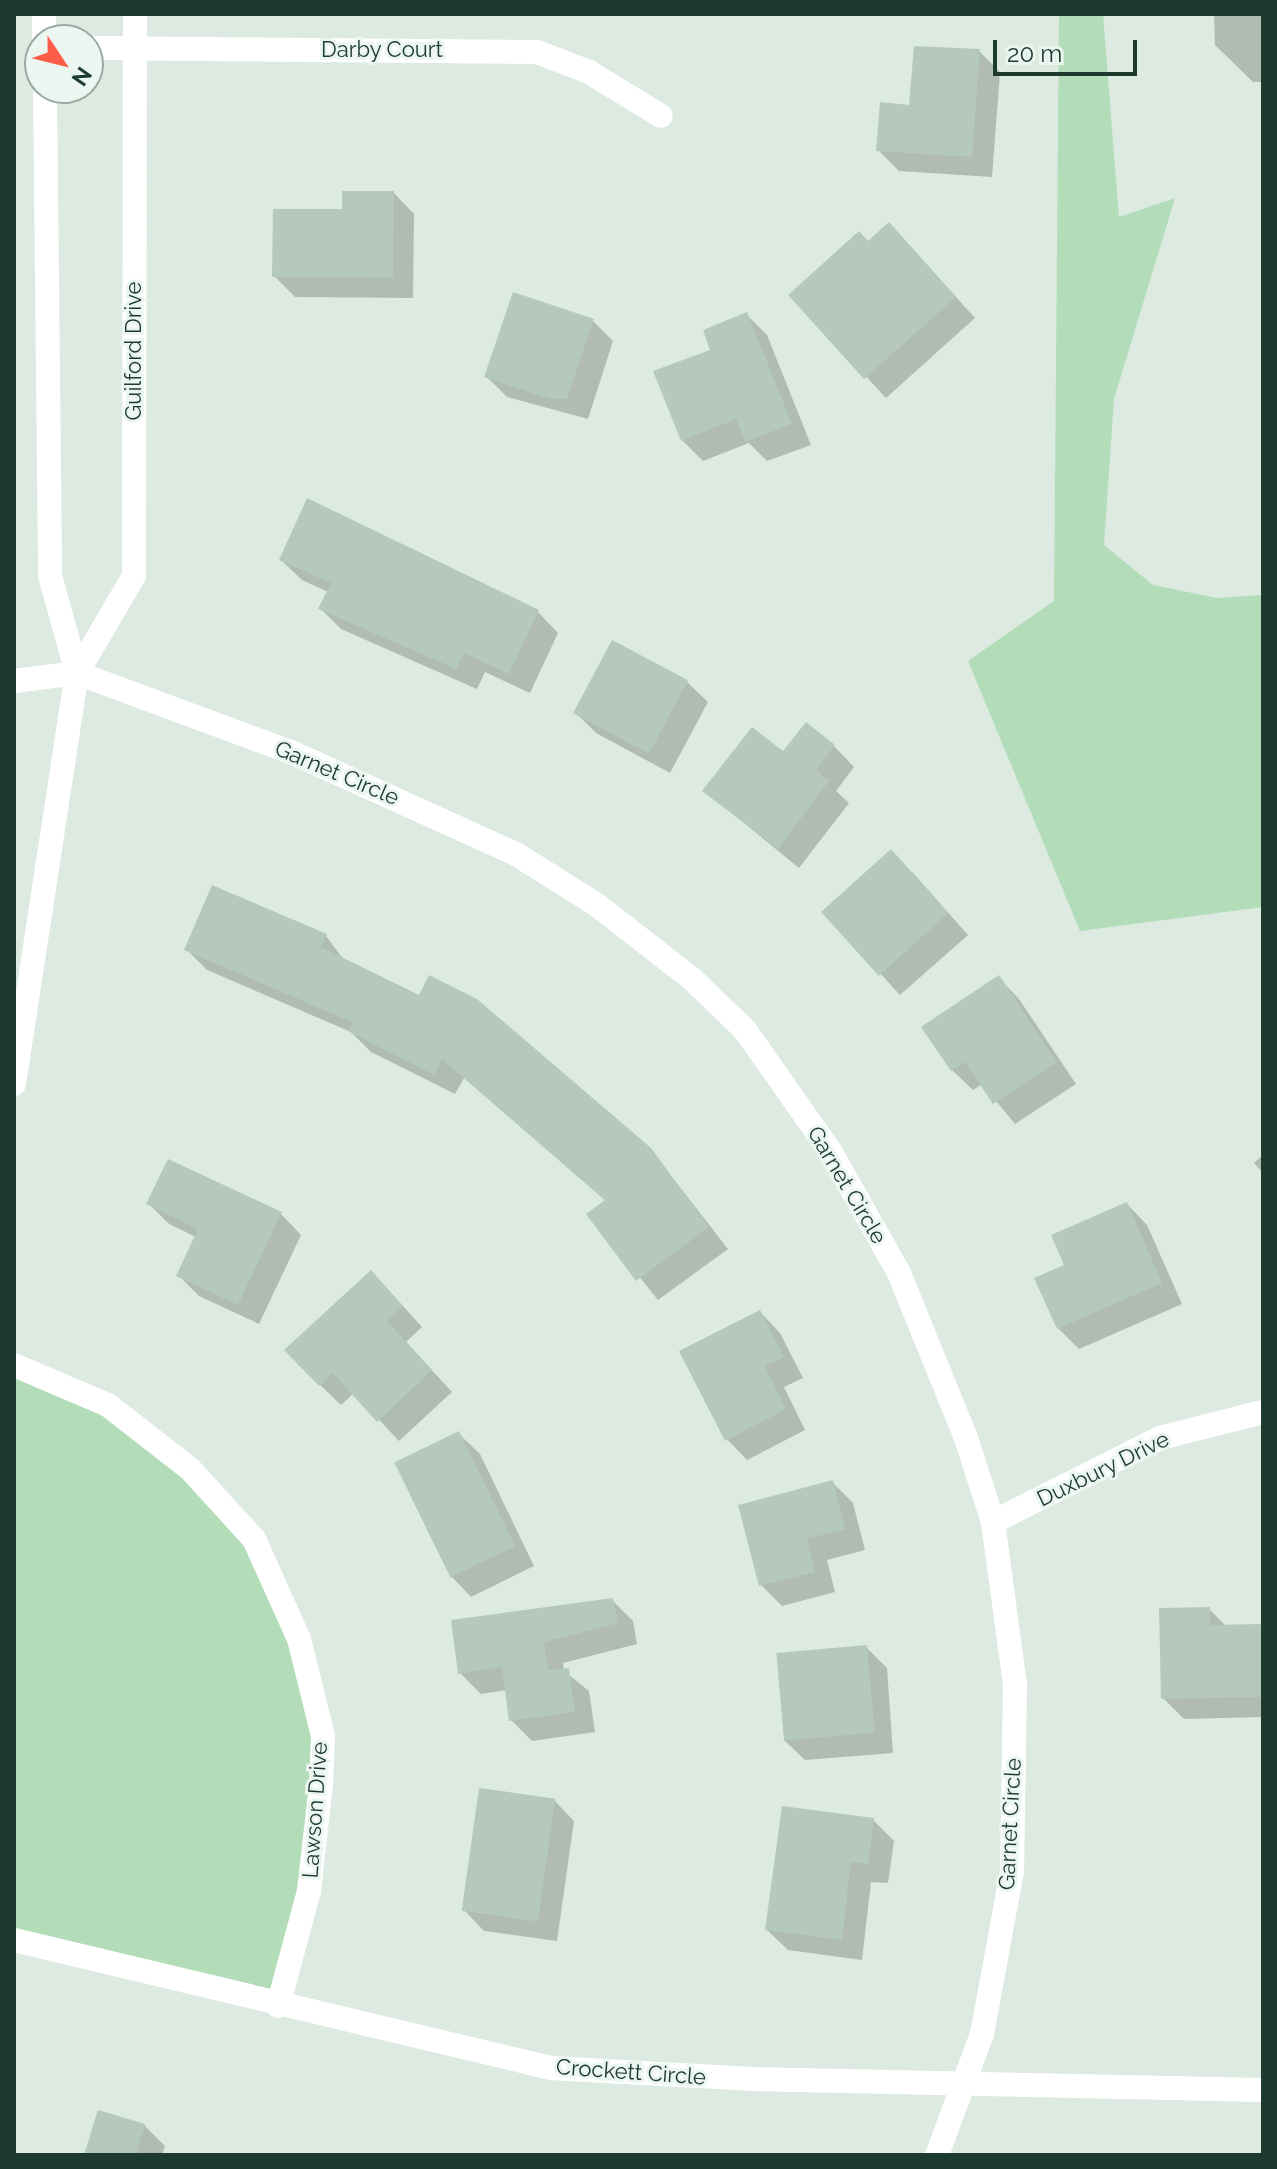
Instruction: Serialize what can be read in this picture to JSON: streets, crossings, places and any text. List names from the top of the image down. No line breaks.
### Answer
{"streets":{"street":["Darby Court","Guilford Drive","Garnet Circle","Duxbury Drive","Lawson Drive","Crockett Circle"]},"crossings":[["Darby Court","Guilford Drive"],["Guilford Drive","Garnet Circle"],["Garnet Circle","Duxbury Drive"],["Garnet Circle","Crockett Circle"],["Lawson Drive","Crockett Circle"]],"scale_bar":"20 m","north":"bottom right"}
